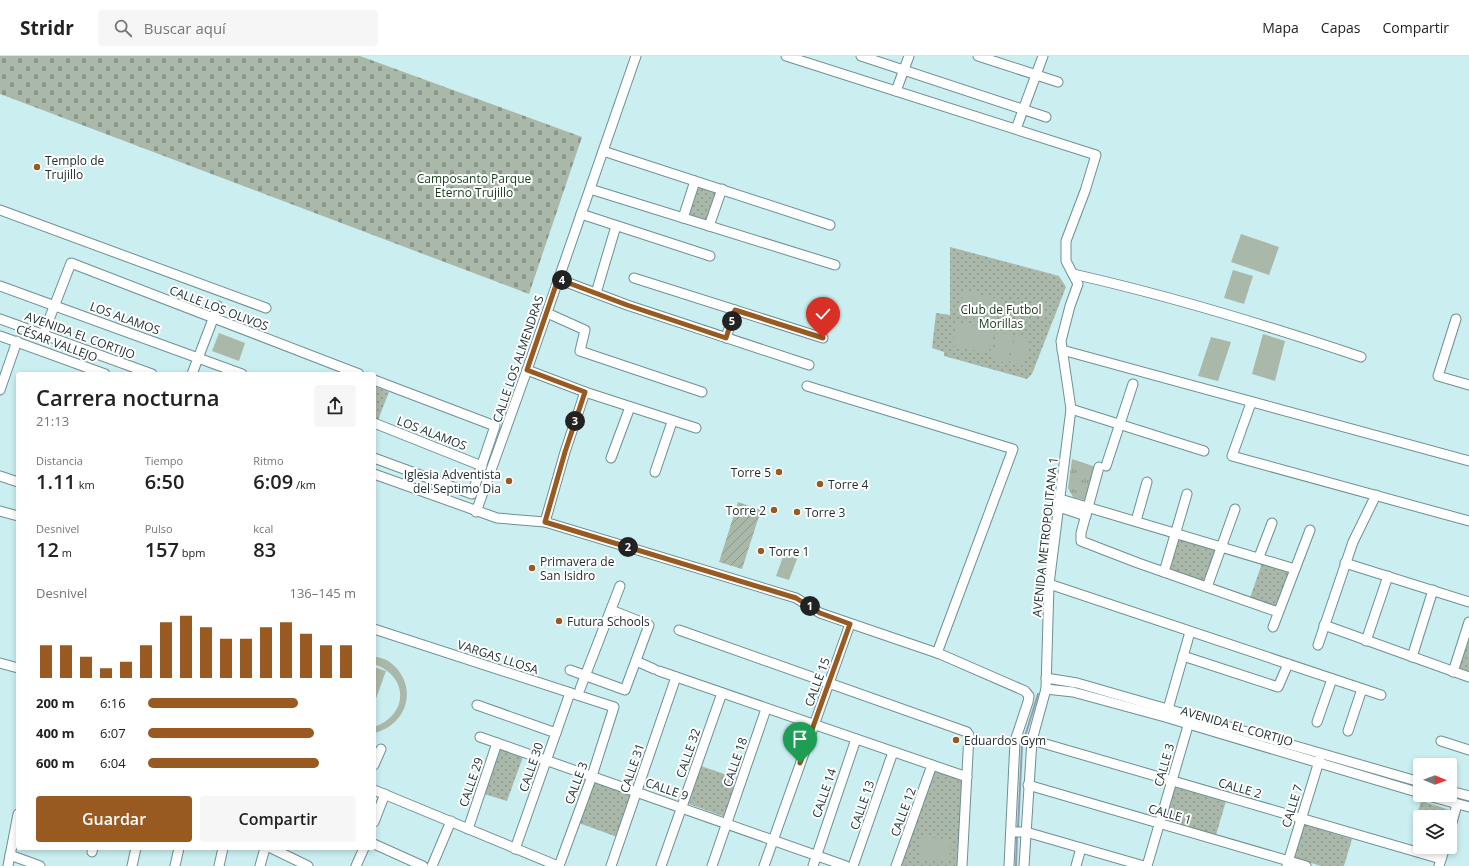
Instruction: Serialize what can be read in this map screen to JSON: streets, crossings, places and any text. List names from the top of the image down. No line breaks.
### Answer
{"streets":{"street":["CALLE LOS OLIVOS","LOS ALAMOS","AVENIDA EL CORTIJO","CÉSAR VALLEJO","CALLE LOS ALMENDRAS","AVENIDA METROPOLITANA 1","VARGAS LLOSA","CALLE 15","CALLE 32","CALLE 18","CALLE 3","CALLE 30","CALLE 31","CALLE 29","CALLE 2","CALLE 9","CALLE 14","CALLE 13","CALLE 7","CALLE 12","CALLE 1"]},"crossings":[["CALLE LOS OLIVOS","LOS ALAMOS"],["AVENIDA EL CORTIJO","AVENIDA METROPOLITANA 1"],["AVENIDA EL CORTIJO","CALLE 3"],["AVENIDA EL CORTIJO","CALLE 7"],["AVENIDA METROPOLITANA 1","CALLE 2"],["AVENIDA METROPOLITANA 1","CALLE 1"],["VARGAS LLOSA","CALLE 3"],["VARGAS LLOSA","CALLE 30"],["CALLE 15","CALLE 9"],["CALLE 32","CALLE 9"],["CALLE 18","CALLE 9"],["CALLE 3","CALLE 2"],["CALLE 3","CALLE 9"],["CALLE 3","CALLE 1"],["CALLE 30","CALLE 9"],["CALLE 31","CALLE 9"],["CALLE 29","CALLE 9"],["CALLE 2","CALLE 7"],["CALLE 9","CALLE 14"],["CALLE 7","CALLE 1"]],"parks":["Camposanto Parque Eterno Trujillo","Club de Futbol Morillas"],"places":["Templo de Trujillo","Torre 5","Iglesia Adventista del Septimo Dia","Torre 4","Torre 2","Torre 3","Torre 1","Primavera de San Isidro","Futura Schools","Eduardos Gym"],"north":"right","page":{"header":"Stridr","search":"Buscar aquí","nav":["Mapa","Capas","Compartir"],"pins":["4","5","3","2","1"],"heading":["Carrera nocturna","21:13"],"stats":[["Distancia","1.11 km"],["Tiempo","6:50"],["Ritmo","6:09 /km"],["Desnivel","12 m"],["Pulso","157 bpm"],["kcal","83"]],"chart":["Desnivel","136–145 m"],"list":[{"name":"200 m","note":"6:16"},{"name":"400 m","note":"6:07"},{"name":"600 m","note":"6:04"}],"buttons":["Guardar","Compartir"]}}
